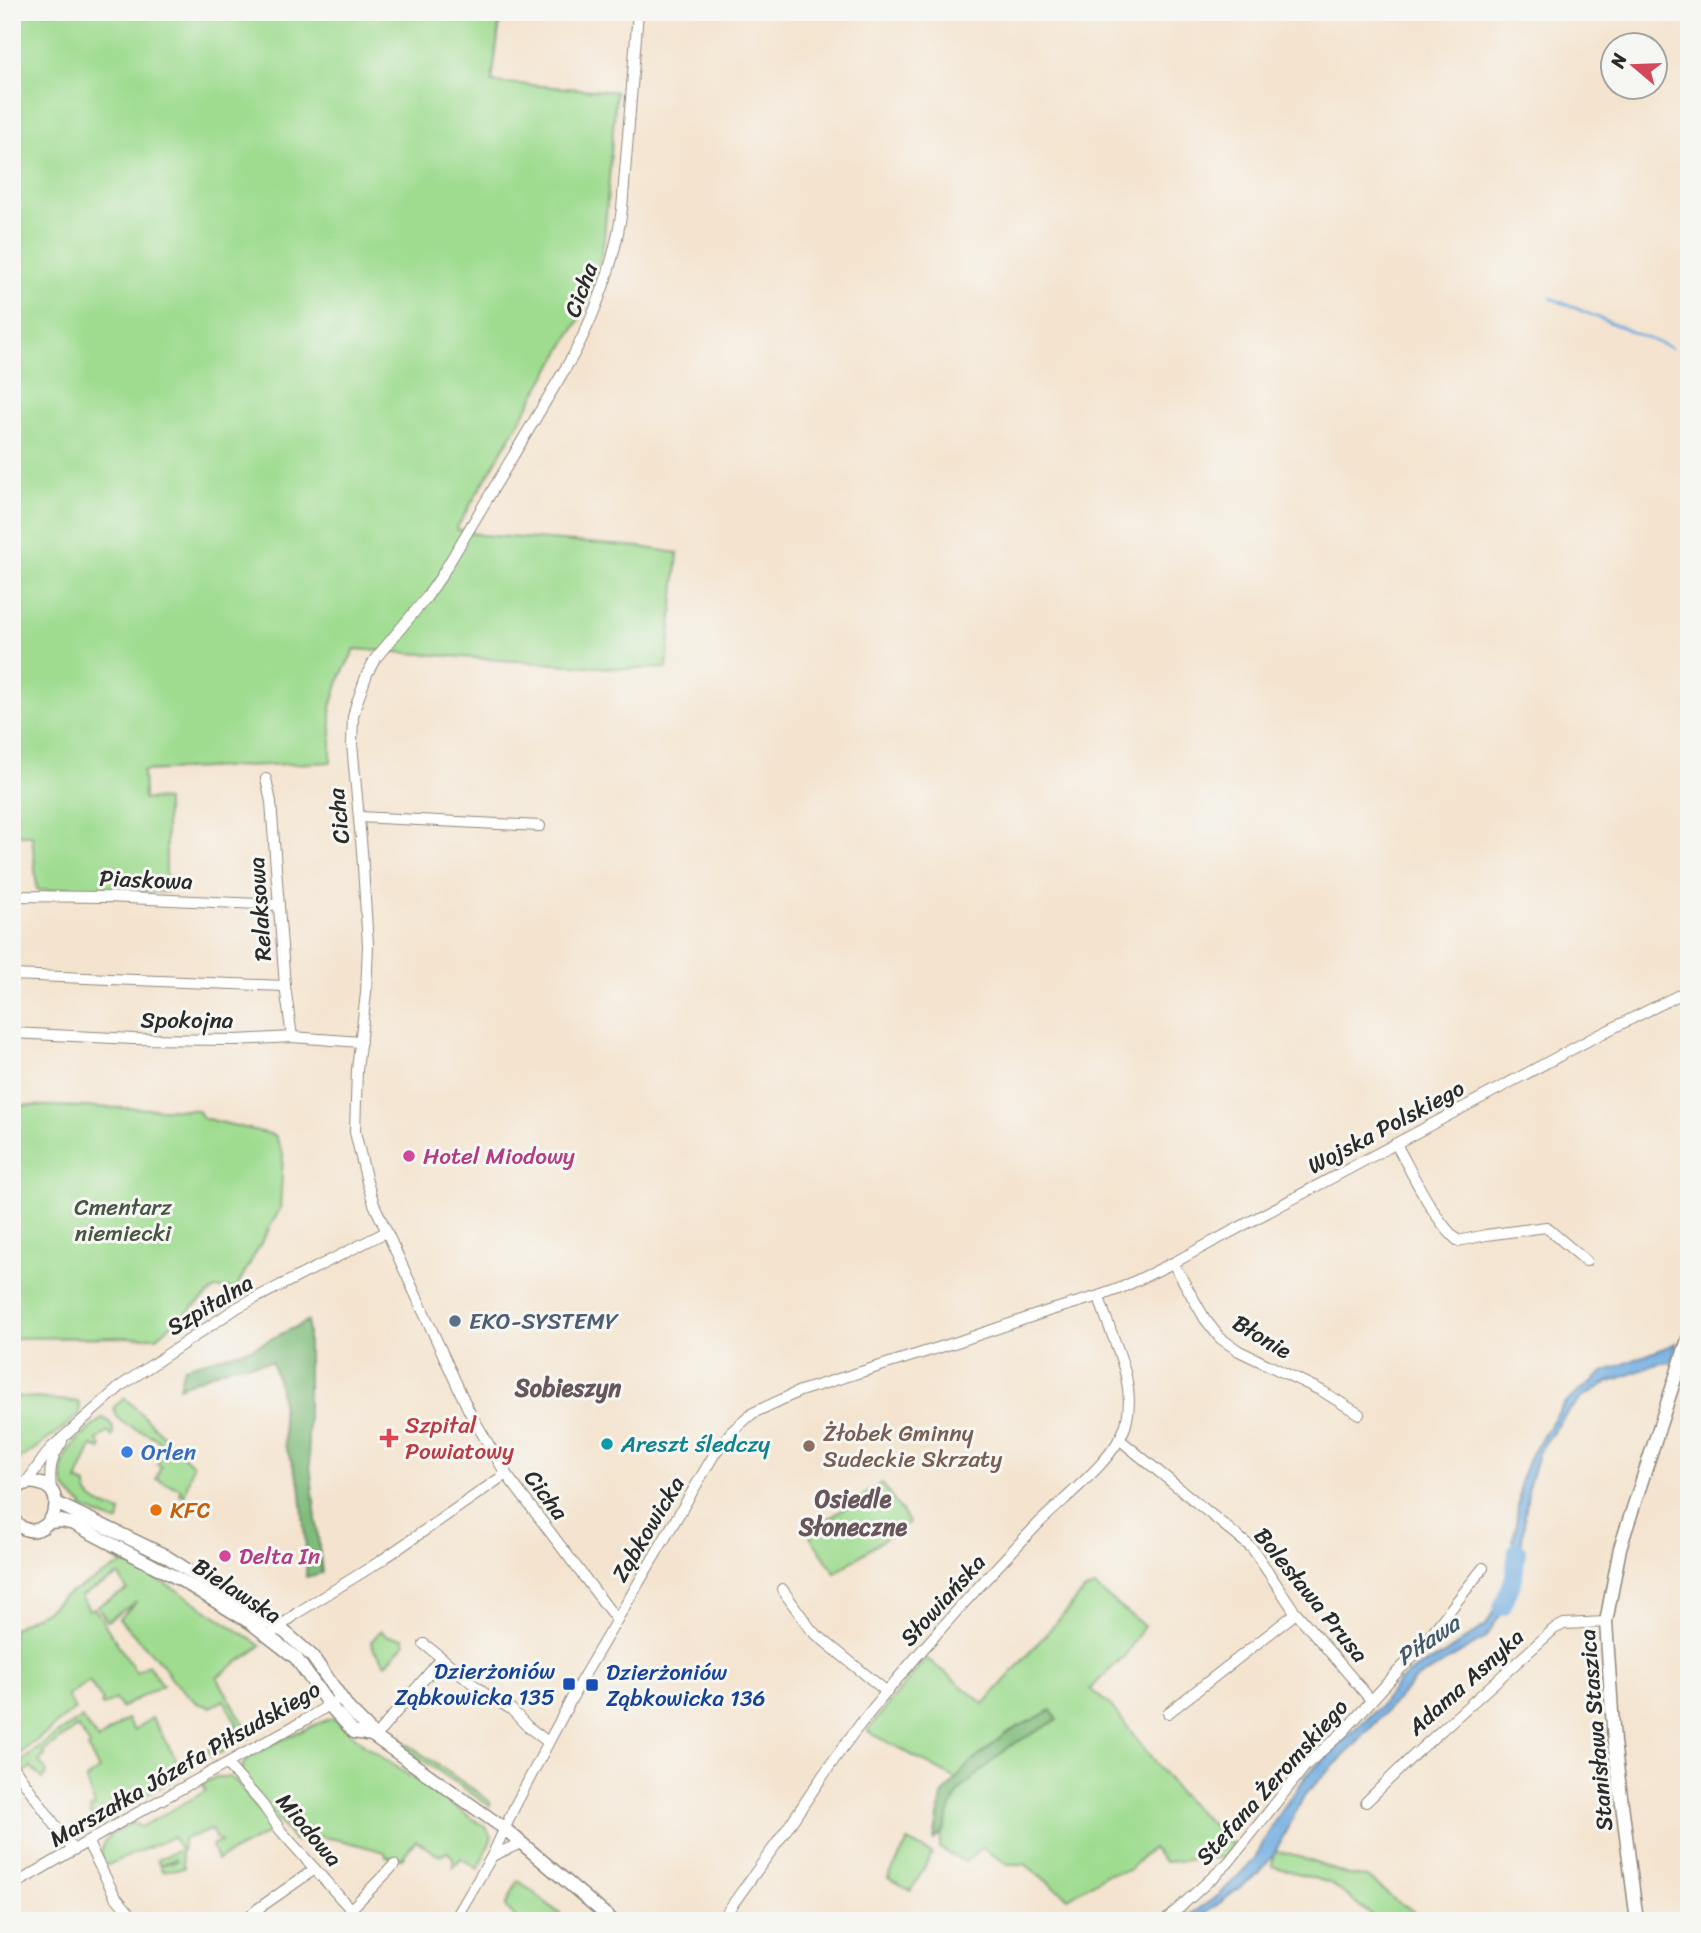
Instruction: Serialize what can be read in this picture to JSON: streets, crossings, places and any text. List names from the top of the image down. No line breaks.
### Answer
{"streets":{"main road":["Bielawska","Stanisława Staszica"],"street":["Cicha","Piaskowa","Relaksowa","Spokojna","Wojska Polskiego","Szpitalna","Błonie","Ząbkowicka","Bolesława Prusa","Słowiańska","Adama Asnyka","Marszałka Józefa Piłsudskiego","Stefana Żeromskiego","Miodowa"]},"crossings":[["Cicha","Spokojna"],["Cicha","Szpitalna"],["Cicha","Ząbkowicka"],["Piaskowa","Relaksowa"],["Relaksowa","Spokojna"],["Wojska Polskiego","Błonie"],["Wojska Polskiego","Ząbkowicka"],["Wojska Polskiego","Słowiańska"],["Szpitalna","Bielawska"],["Ząbkowicka","Bielawska"],["Ząbkowicka","Słowiańska"],["Bielawska","Marszałka Józefa Piłsudskiego"],["Bolesława Prusa","Słowiańska"],["Bolesława Prusa","Stefana Żeromskiego"],["Adama Asnyka","Stanisława Staszica"],["Marszałka Józefa Piłsudskiego","Miodowa"]],"districts":["Sobieszyn","Osiedle Słoneczne"],"water":["Piława"],"parks":["Cmentarz niemiecki"],"places":{"other":["Hotel Miodowy","EKO-SYSTEMY","Areszt śledczy","Żłobek Gminny Sudeckie Skrzaty","Orlen","KFC","Delta In"],"health":["Szpital Powiatowy"],"transit":["Dzierżoniów Ząbkowicka 135","Dzierżoniów Ząbkowicka 136"]},"north":"left"}
